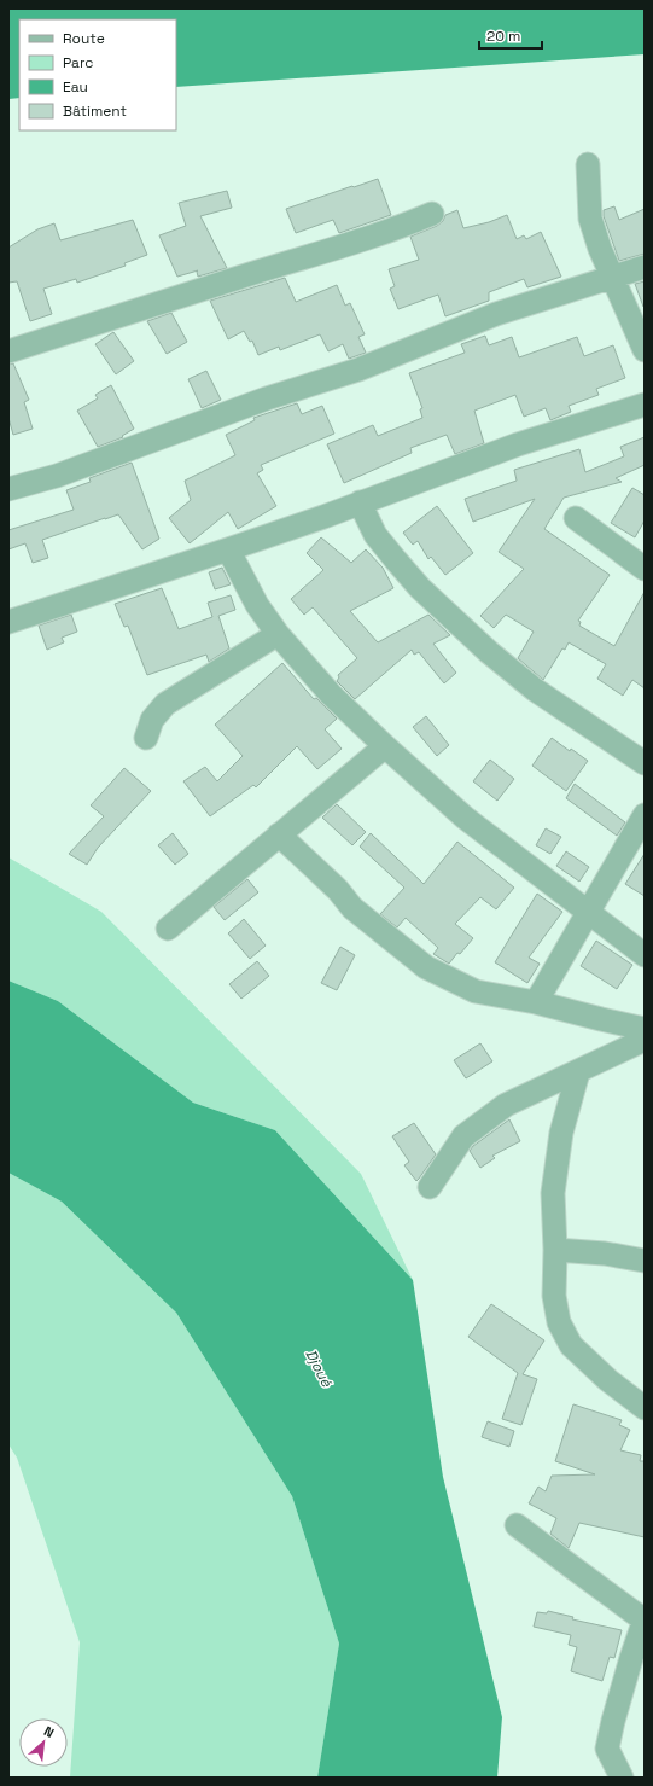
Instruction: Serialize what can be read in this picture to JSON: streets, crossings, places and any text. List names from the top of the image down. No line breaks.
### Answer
{"water":["Djoué"],"legend":["Route","Parc","Eau","Bâtiment"],"scale_bar":"20 m","north":"top right"}
